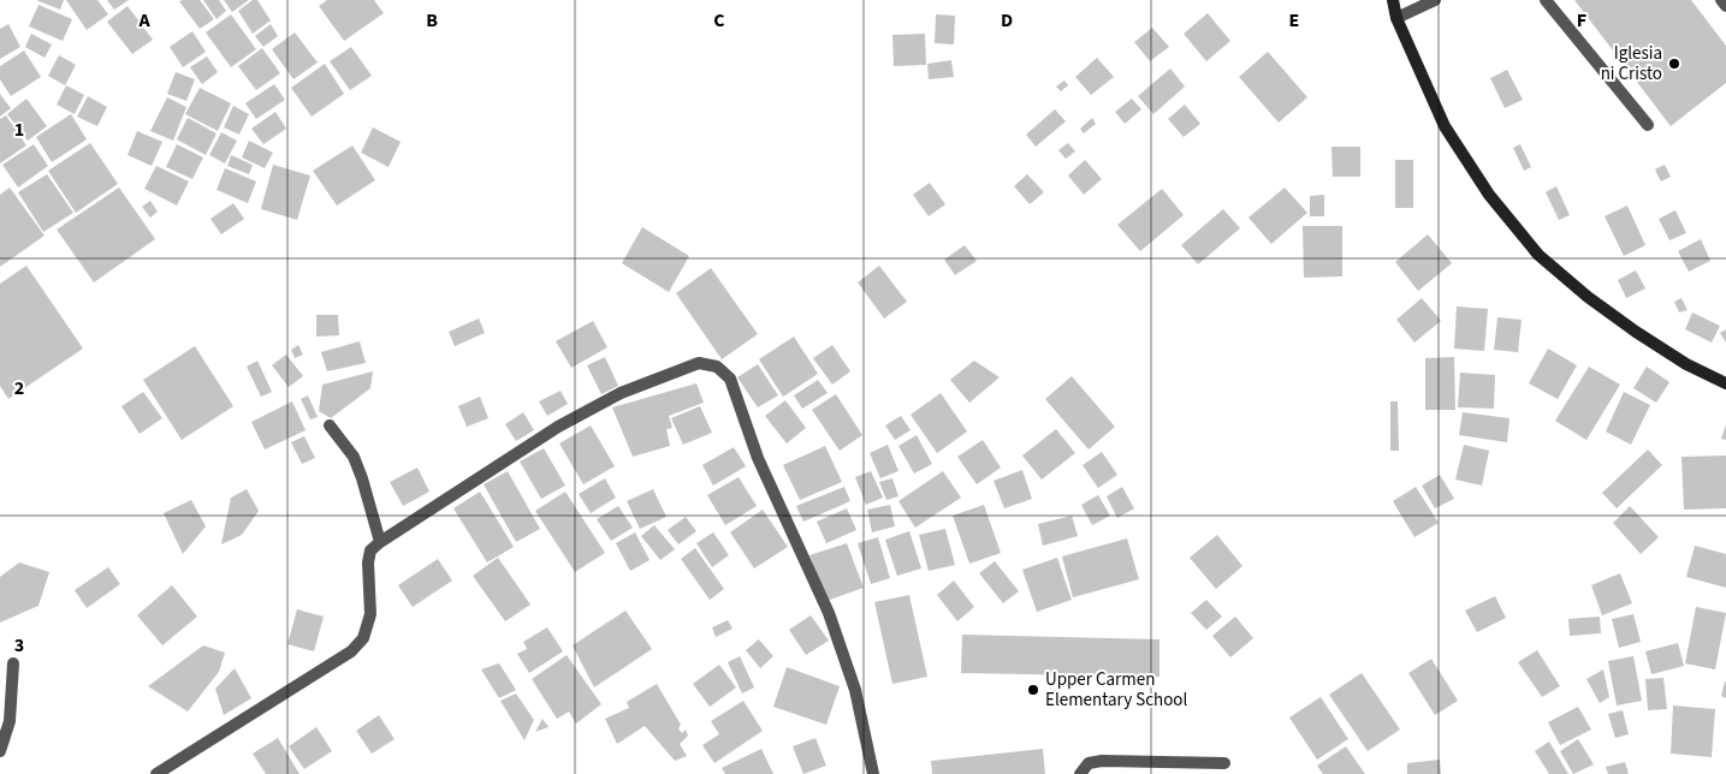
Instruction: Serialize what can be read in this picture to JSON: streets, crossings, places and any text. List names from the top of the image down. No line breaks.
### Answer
{"places":["Iglesia ni Cristo","Upper Carmen Elementary School"],"grid":{"columns":["A","B","C","D","E","F"],"rows":["1","2","3"]}}
